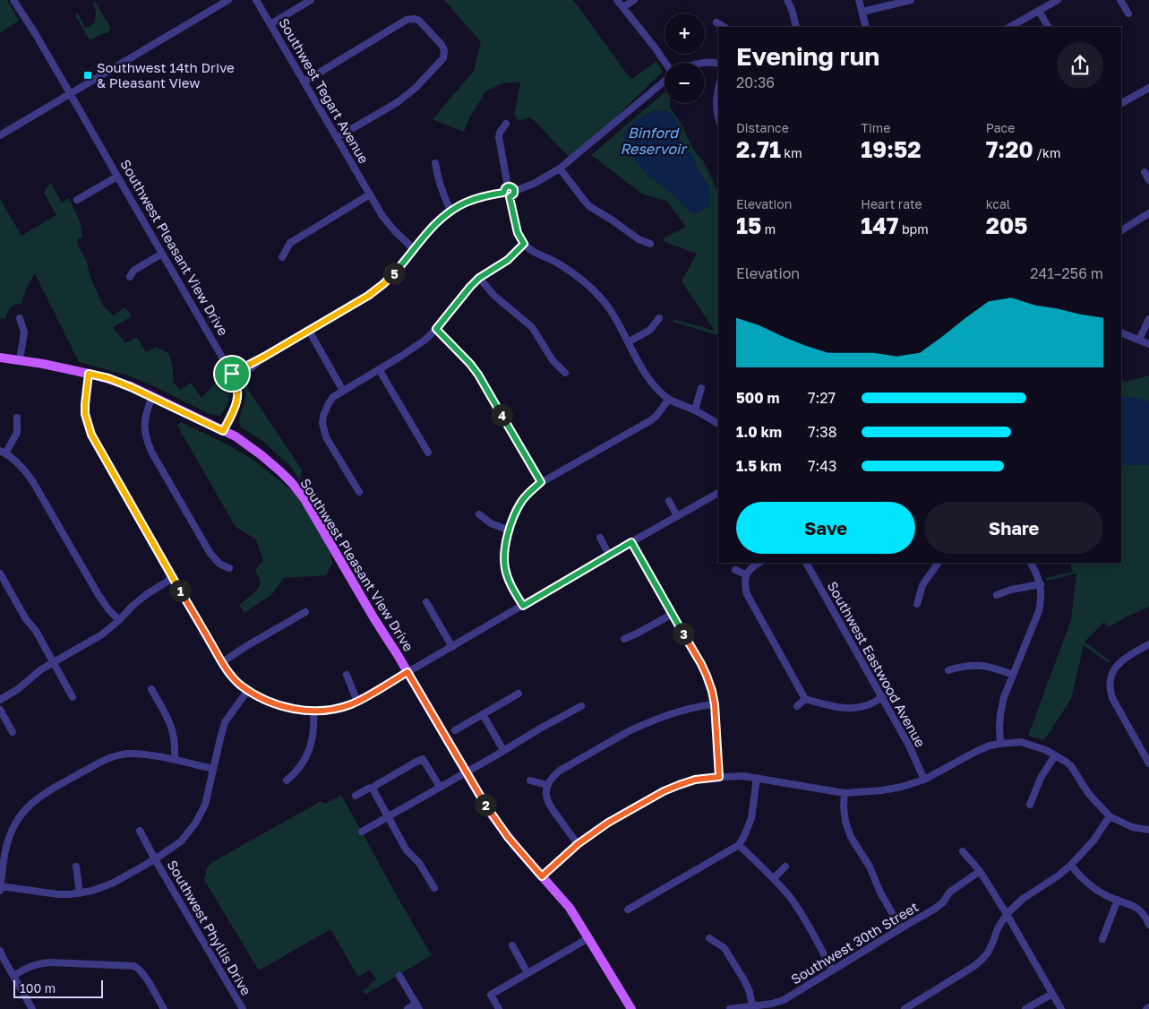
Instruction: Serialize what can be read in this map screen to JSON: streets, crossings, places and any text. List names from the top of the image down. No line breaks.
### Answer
{"streets":{"main road":["Southwest Pleasant View Drive"],"street":["Southwest Tegart Avenue","Southwest Eastwood Avenue","Southwest Phyllis Drive","Southwest 30th Street"]},"water":["Binford Reservoir"],"places":{"transit":["Southwest 14th Drive & Pleasant View"]},"scale_bar":"100 m","page":{"map_buttons":["+","−"],"heading":["Evening run","20:36"],"stats":[["Distance","2.71 km"],["Time","19:52"],["Pace","7:20 /km"],["Elevation","15 m"],["Heart rate","147 bpm"],["kcal","205"]],"chart":["Elevation","241–256 m"],"pins":["5","4","1","3","2"],"list":[{"name":"500 m","note":"7:27"},{"name":"1.0 km","note":"7:38"},{"name":"1.5 km","note":"7:43"}],"buttons":["Save","Share"],"scale":"100 m"}}
